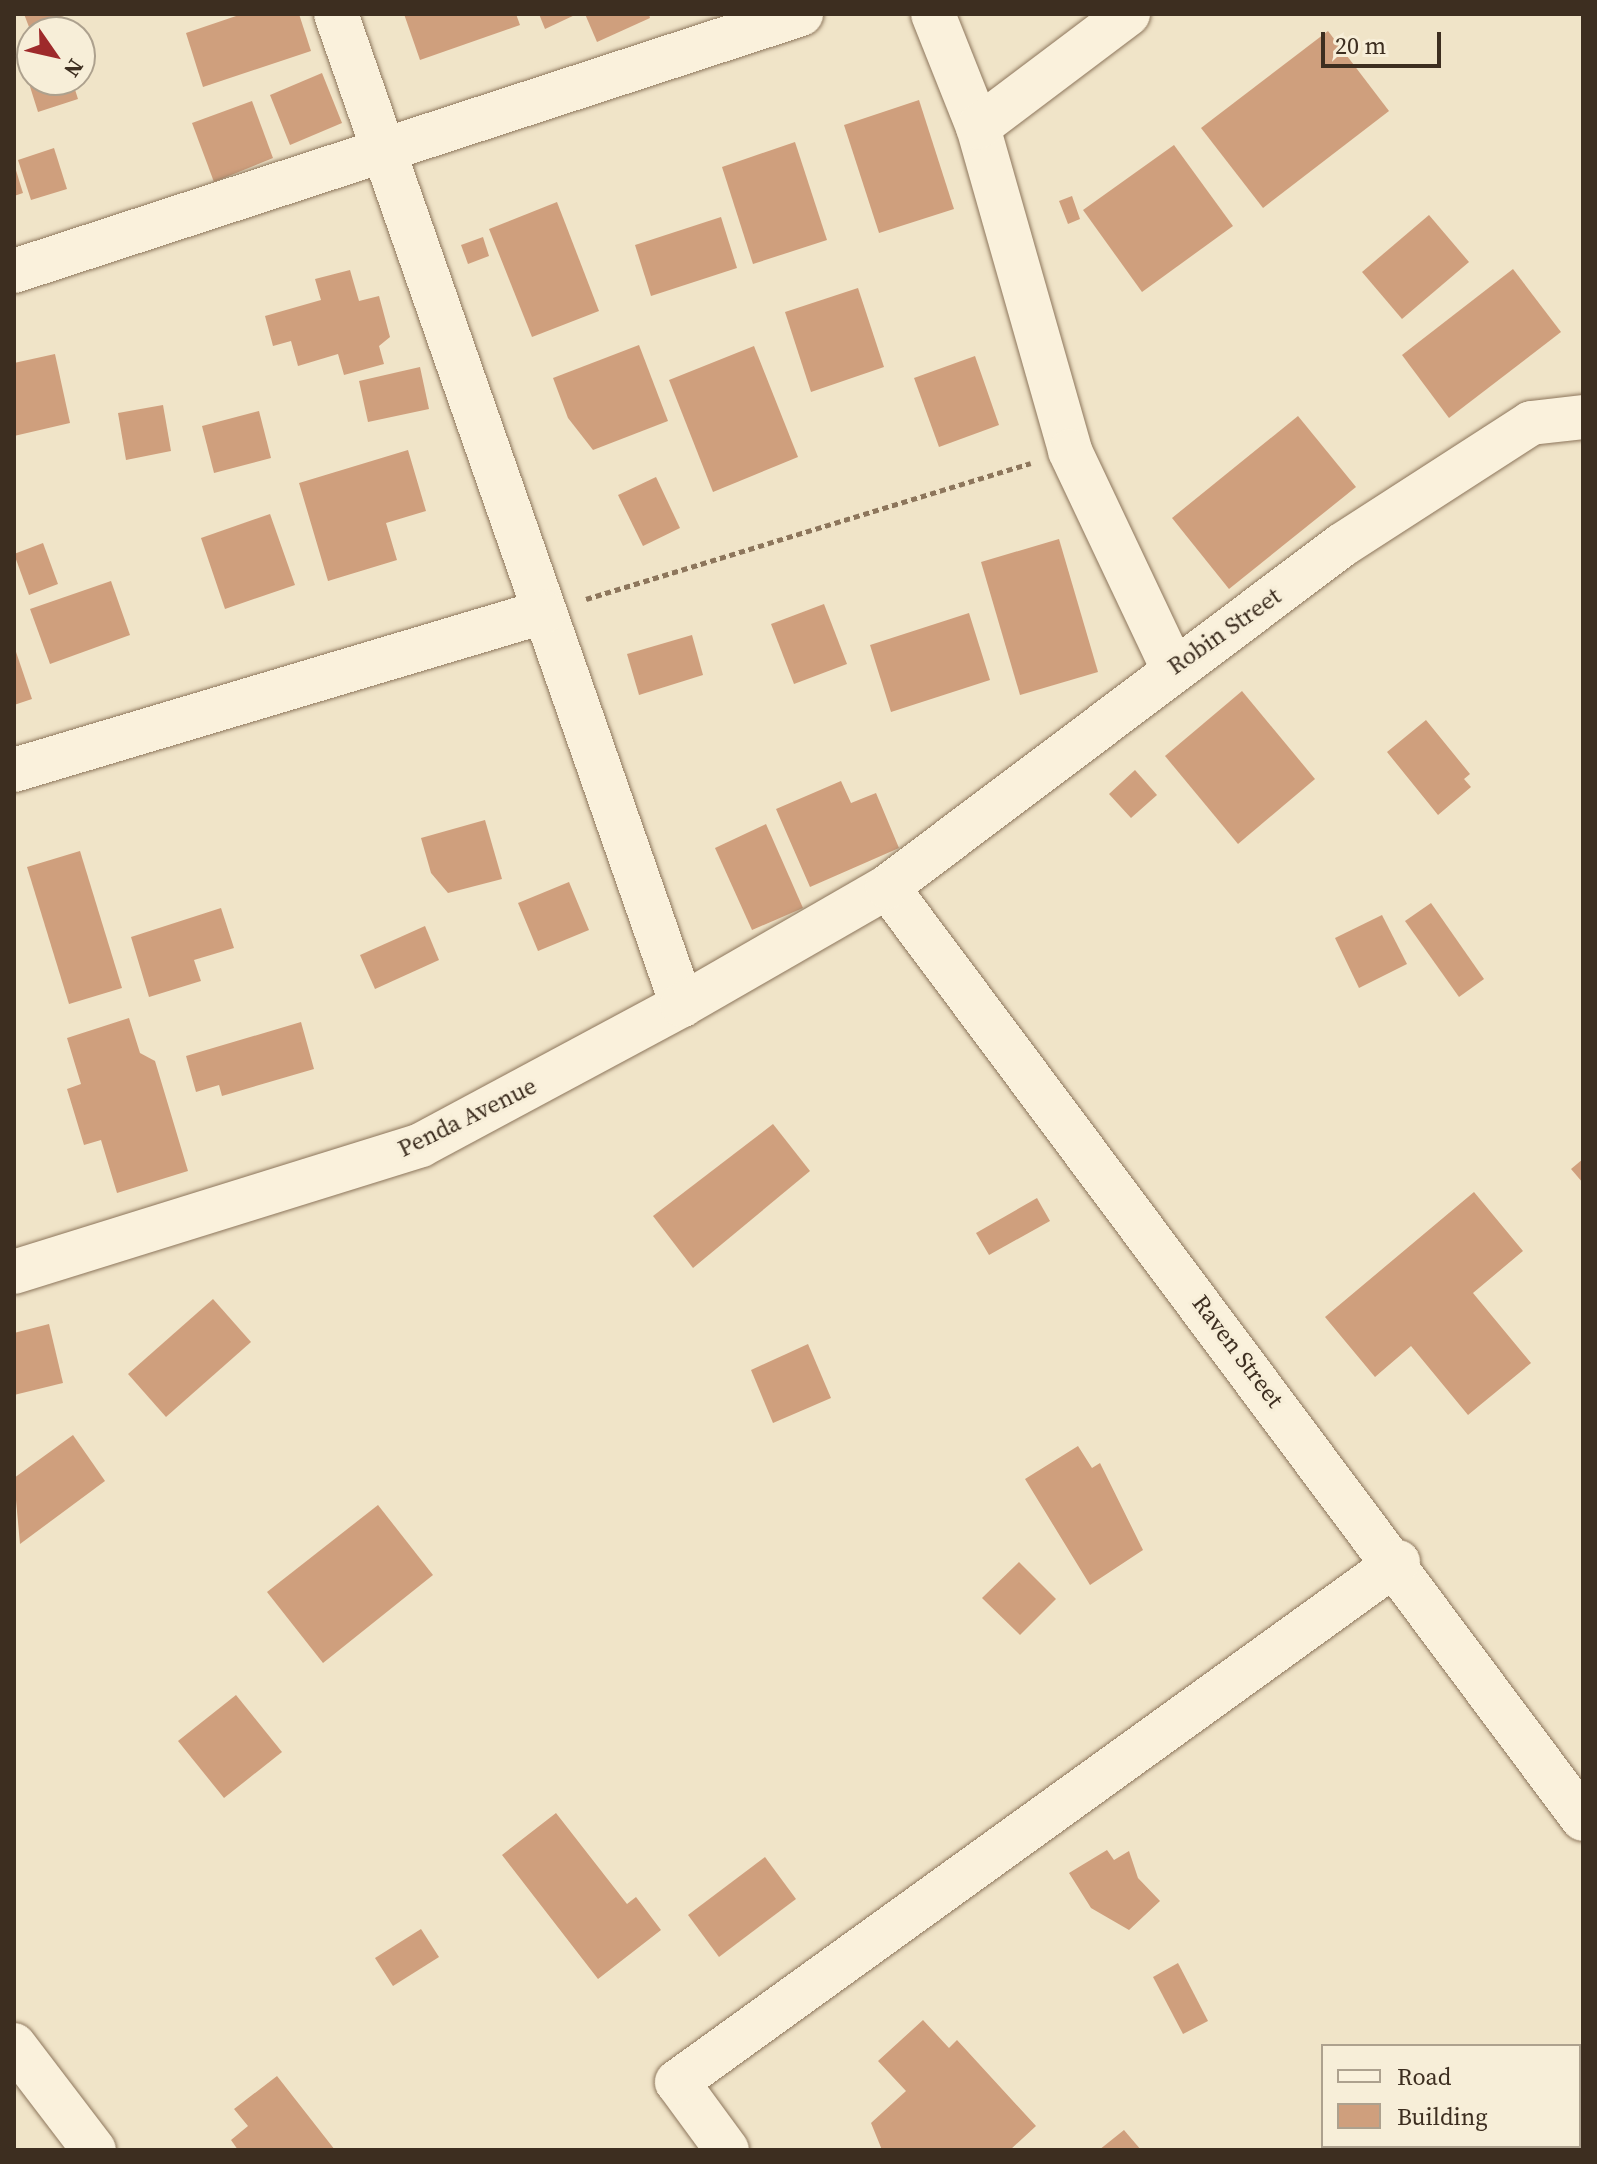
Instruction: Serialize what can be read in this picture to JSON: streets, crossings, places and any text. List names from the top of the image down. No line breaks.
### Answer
{"streets":{"street":["Robin Street","Penda Avenue","Raven Street"]},"crossings":[["Robin Street","Penda Avenue"],["Robin Street","Raven Street"],["Penda Avenue","Raven Street"]],"legend":["Road","Building"],"scale_bar":"20 m","north":"bottom right"}
